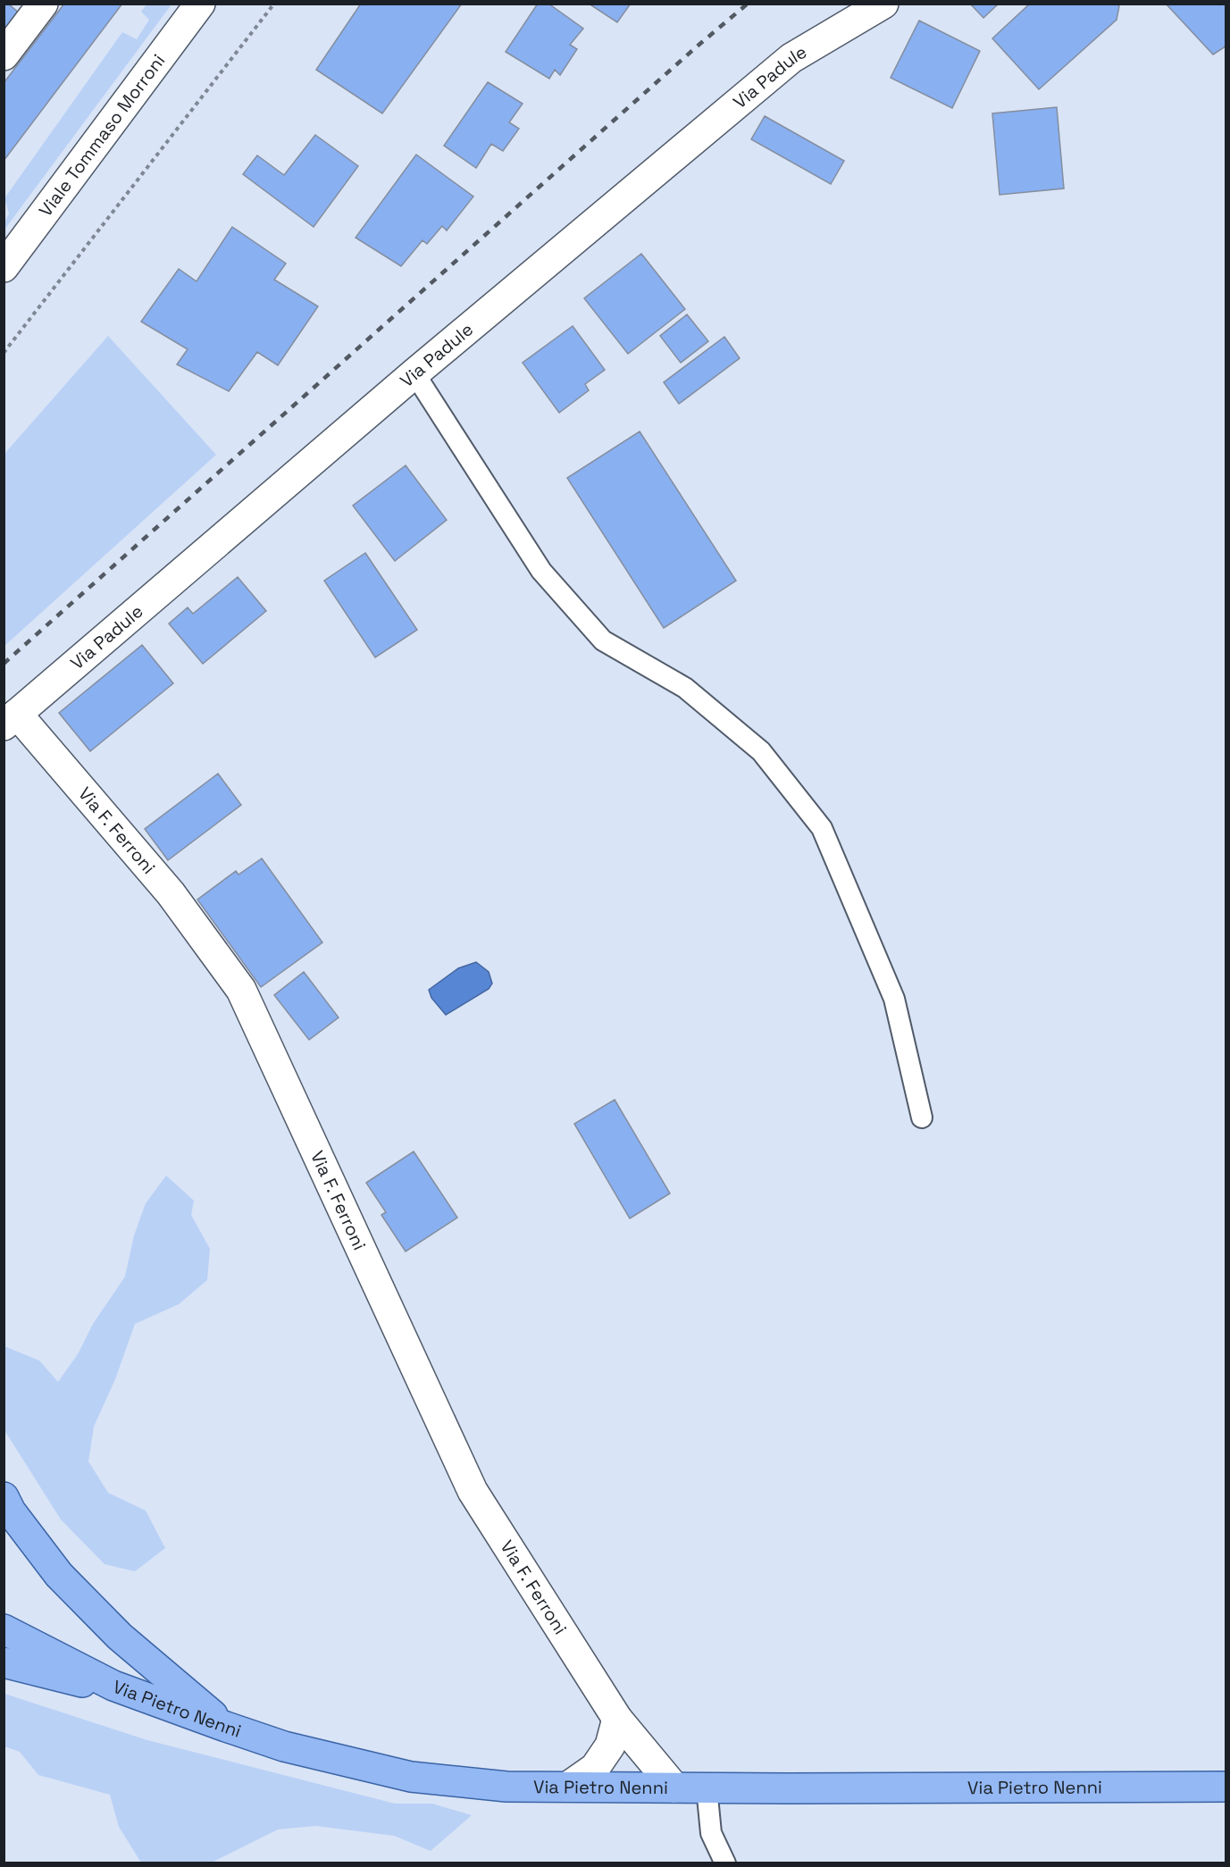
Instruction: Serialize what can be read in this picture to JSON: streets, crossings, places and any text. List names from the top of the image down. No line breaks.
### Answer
{"streets":{"main road":["Via Pietro Nenni"],"street":["Via Padule","Viale Tommaso Morroni","Via F. Ferroni"]},"crossings":[["Via Padule","Via F. Ferroni"],["Via F. Ferroni","Via Pietro Nenni"]]}
